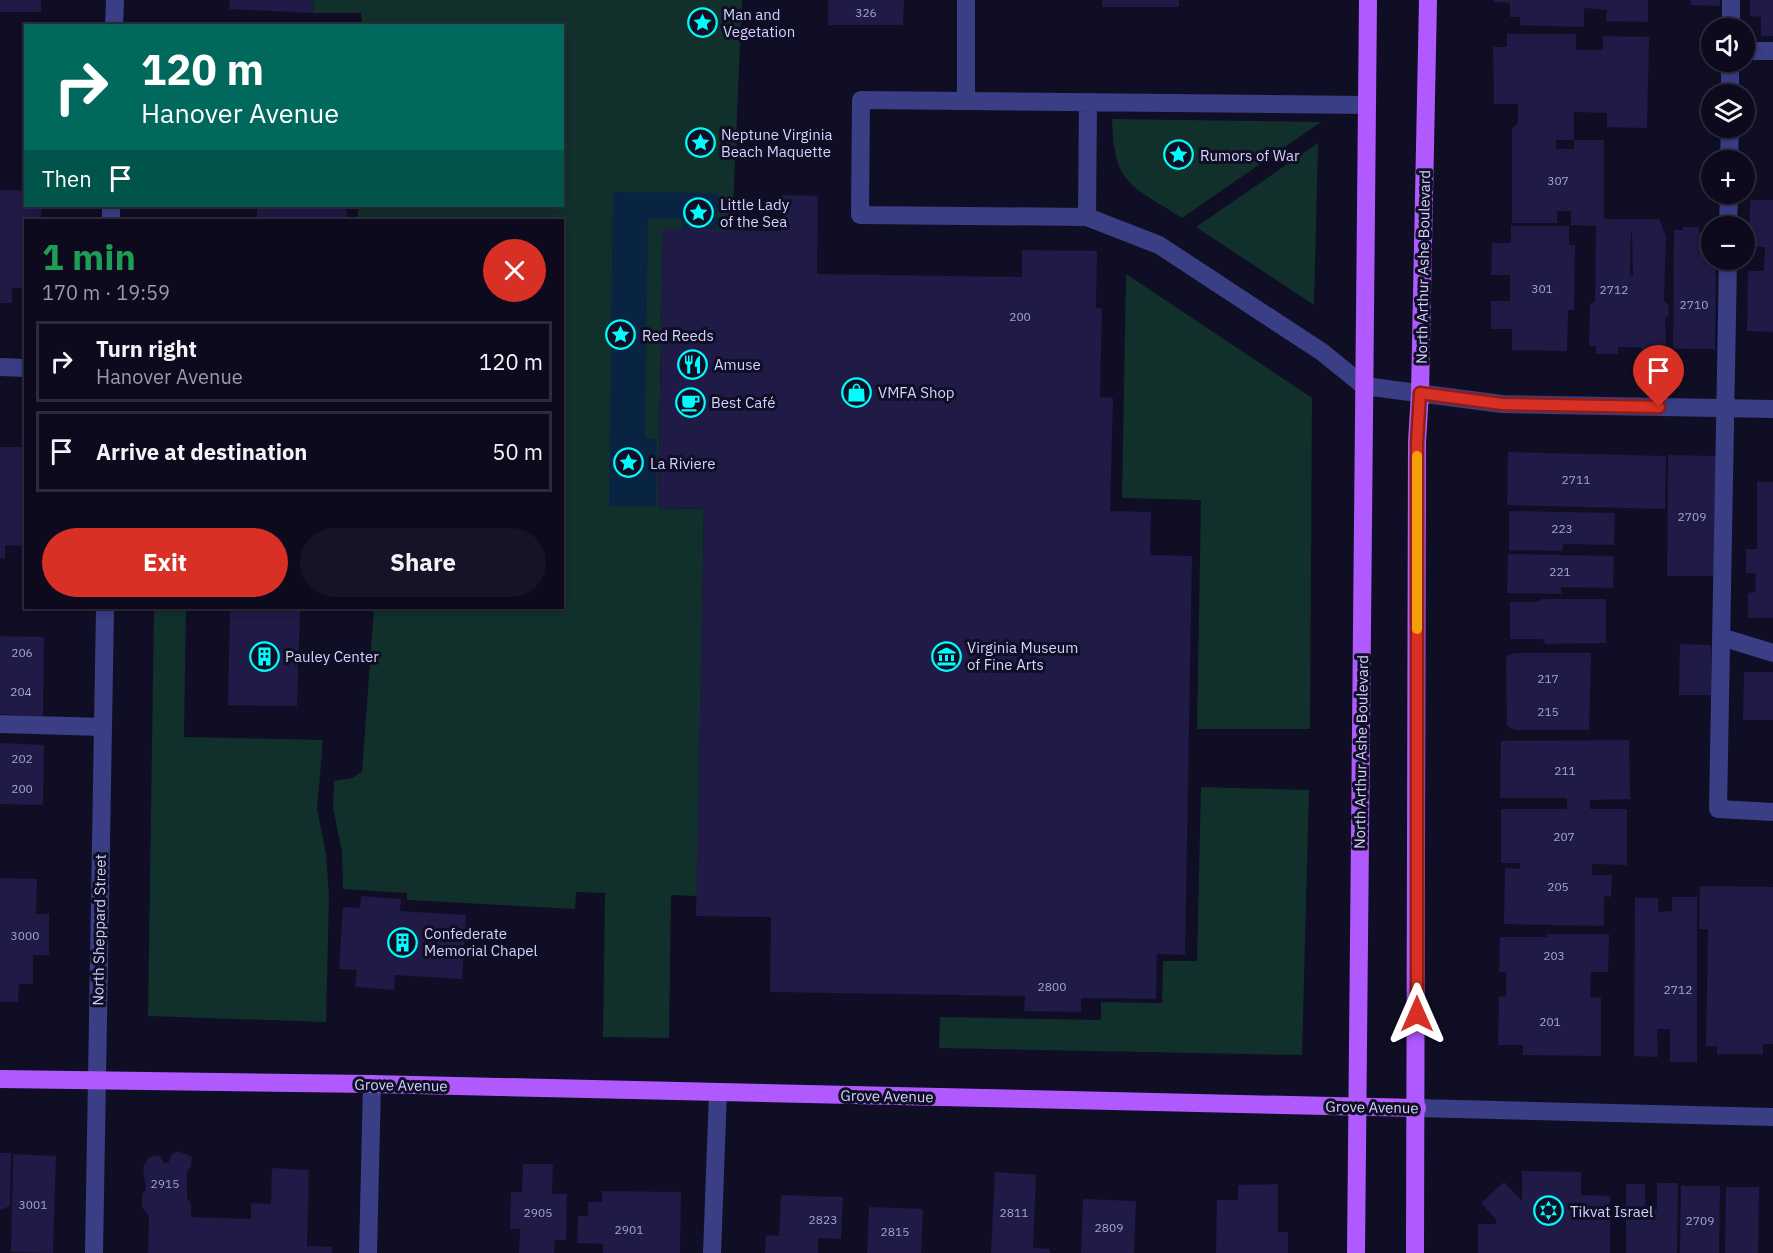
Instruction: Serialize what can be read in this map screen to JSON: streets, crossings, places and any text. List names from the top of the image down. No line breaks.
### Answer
{"streets":{"main road":["North Arthur Ashe Boulevard","Grove Avenue"],"street":["North Sheppard Street"]},"crossings":[["North Arthur Ashe Boulevard","Grove Avenue"],["North Sheppard Street","Grove Avenue"]],"places":{"place":["Man and Vegetation","Neptune Virginia Beach Maquette","Rumors of War","Little Lady of the Sea","Red Reeds","La Riviere"],"restaurant":["Amuse"],"shop":["VMFA Shop"],"cafe":["Best Café"],"building":["Pauley Center","Confederate Memorial Chapel"],"museum":["Virginia Museum of Fine Arts"],"synagogue":["Tikvat Israel"]},"house_numbers":["326","307","301","2712","2710","200","2711","2709","223","221","206","217","204","215","202","211","200","207","205","3000","203","2800","2712","201","2915","3001","2905","2811","2823","2709","2809","2901","2815"],"page":{"map_buttons":["+","−"],"turn":["120 m","Hanover Avenue"],"then":"Then","heading":["1 min","170 m · 19:59"],"list":[{"name":"Turn right","note":"Hanover Avenue","value":"120 m"},{"name":"Arrive at destination","value":"50 m"}],"buttons":["Exit","Share"]}}
